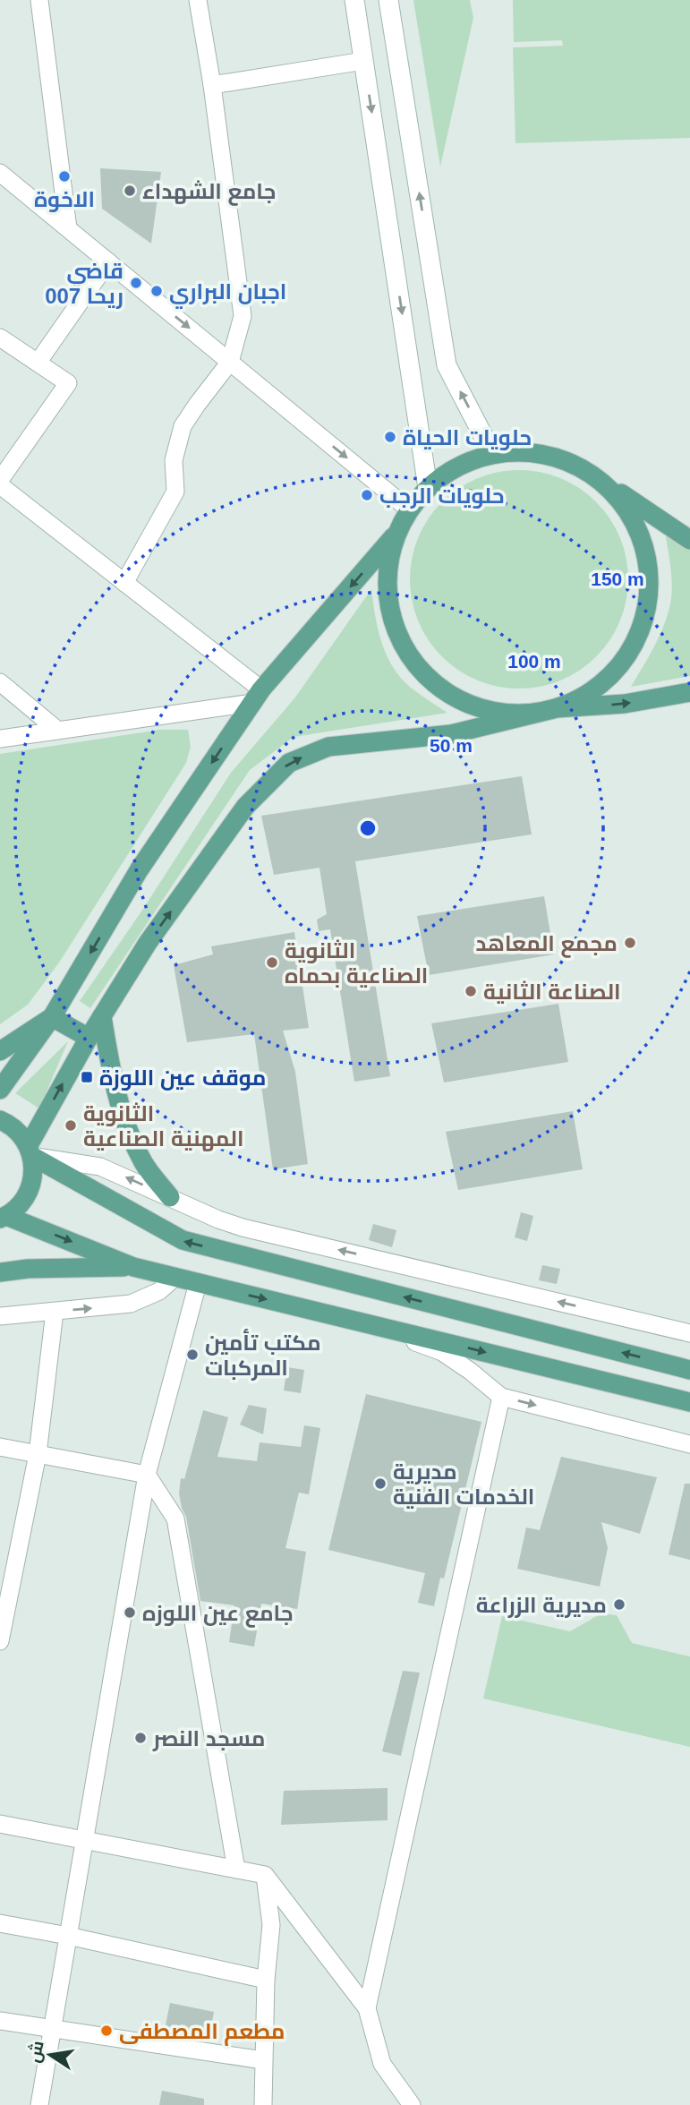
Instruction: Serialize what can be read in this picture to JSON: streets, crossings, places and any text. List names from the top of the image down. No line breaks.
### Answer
{"places":{"other":["الاخوة","جامع الشهداء","قاضي ريحا 007","اجبان البراري","حلويات الحياة","حلويات الرجب","مجمع المعاهد","الثانوية الصناعية بحماه","الصناعة الثانية","الثانوية المهنية الصناعية","مكتب تأمين المركبات","مديرية الخدمات الفنية","مديرية الزراعة","جامع عين اللوزه","مسجد النصر","مطعم المصطفى"],"transit":["موقف عين اللوزة"]},"north":"left","rings":["150 m","100 m","50 m"]}
